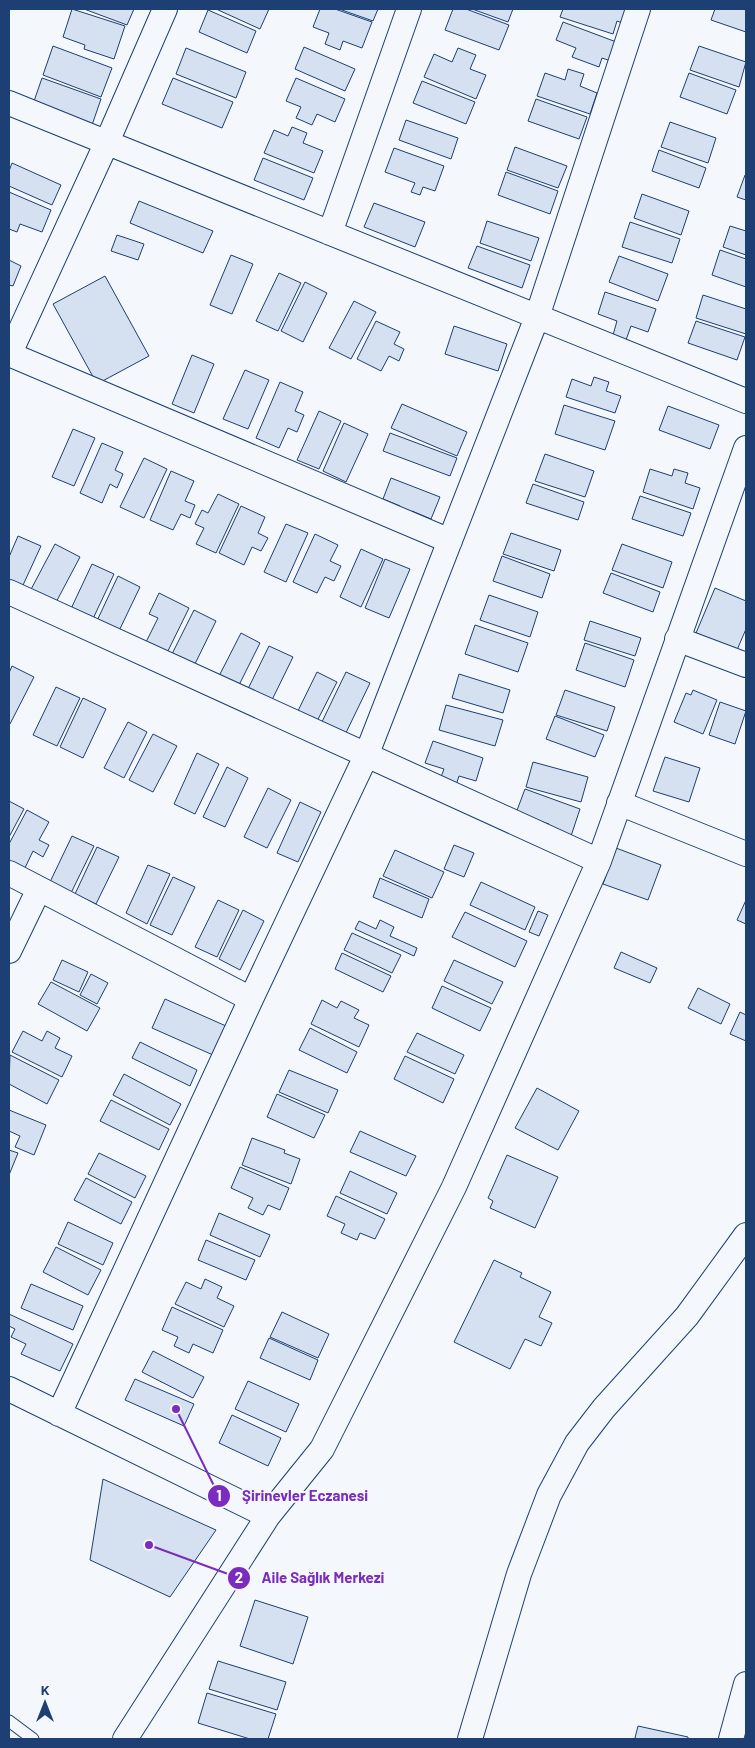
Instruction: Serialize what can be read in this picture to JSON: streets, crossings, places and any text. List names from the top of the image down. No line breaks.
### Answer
{"places":["Şirinevler Eczanesi","Aile Sağlık Merkezi"],"north":"top"}
